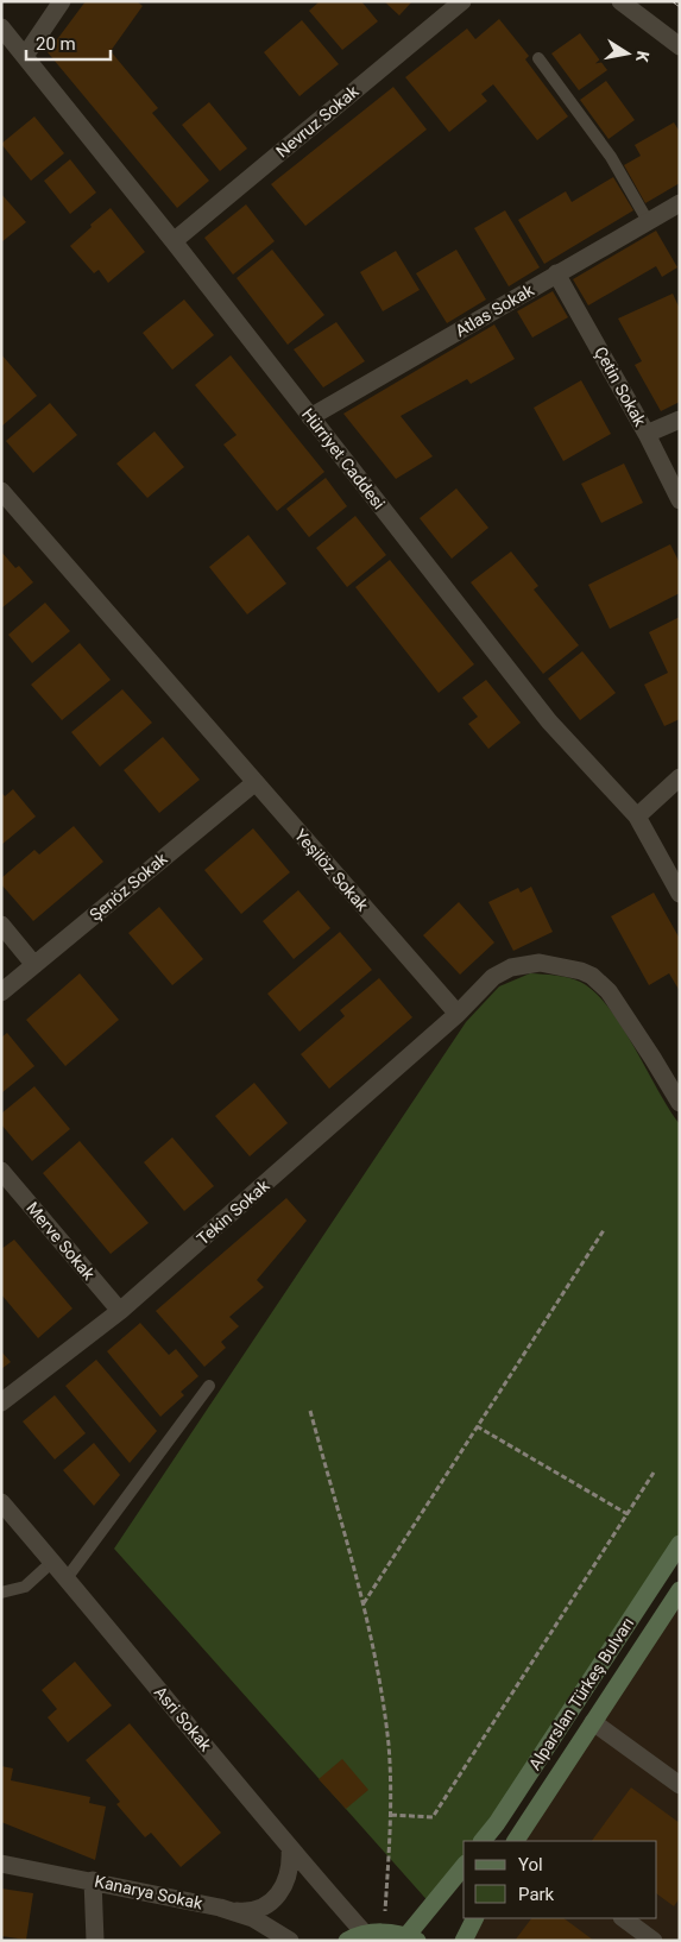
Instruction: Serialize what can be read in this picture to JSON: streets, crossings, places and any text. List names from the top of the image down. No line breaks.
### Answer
{"streets":{"street":["Nevruz Sokak","Atlas Sokak","Çetin Sokak","Hürriyet Caddesi","Yeşilöz Sokak","Şenöz Sokak","Tekin Sokak","Merve Sokak","Alparslan Türkeş Bulvarı","Asri Sokak","Kanarya Sokak"]},"crossings":[["Nevruz Sokak","Hürriyet Caddesi"],["Atlas Sokak","Çetin Sokak"],["Atlas Sokak","Hürriyet Caddesi"],["Yeşilöz Sokak","Şenöz Sokak"],["Yeşilöz Sokak","Tekin Sokak"],["Tekin Sokak","Merve Sokak"]],"legend":["Yol","Park"],"scale_bar":"20 m","north":"right"}
